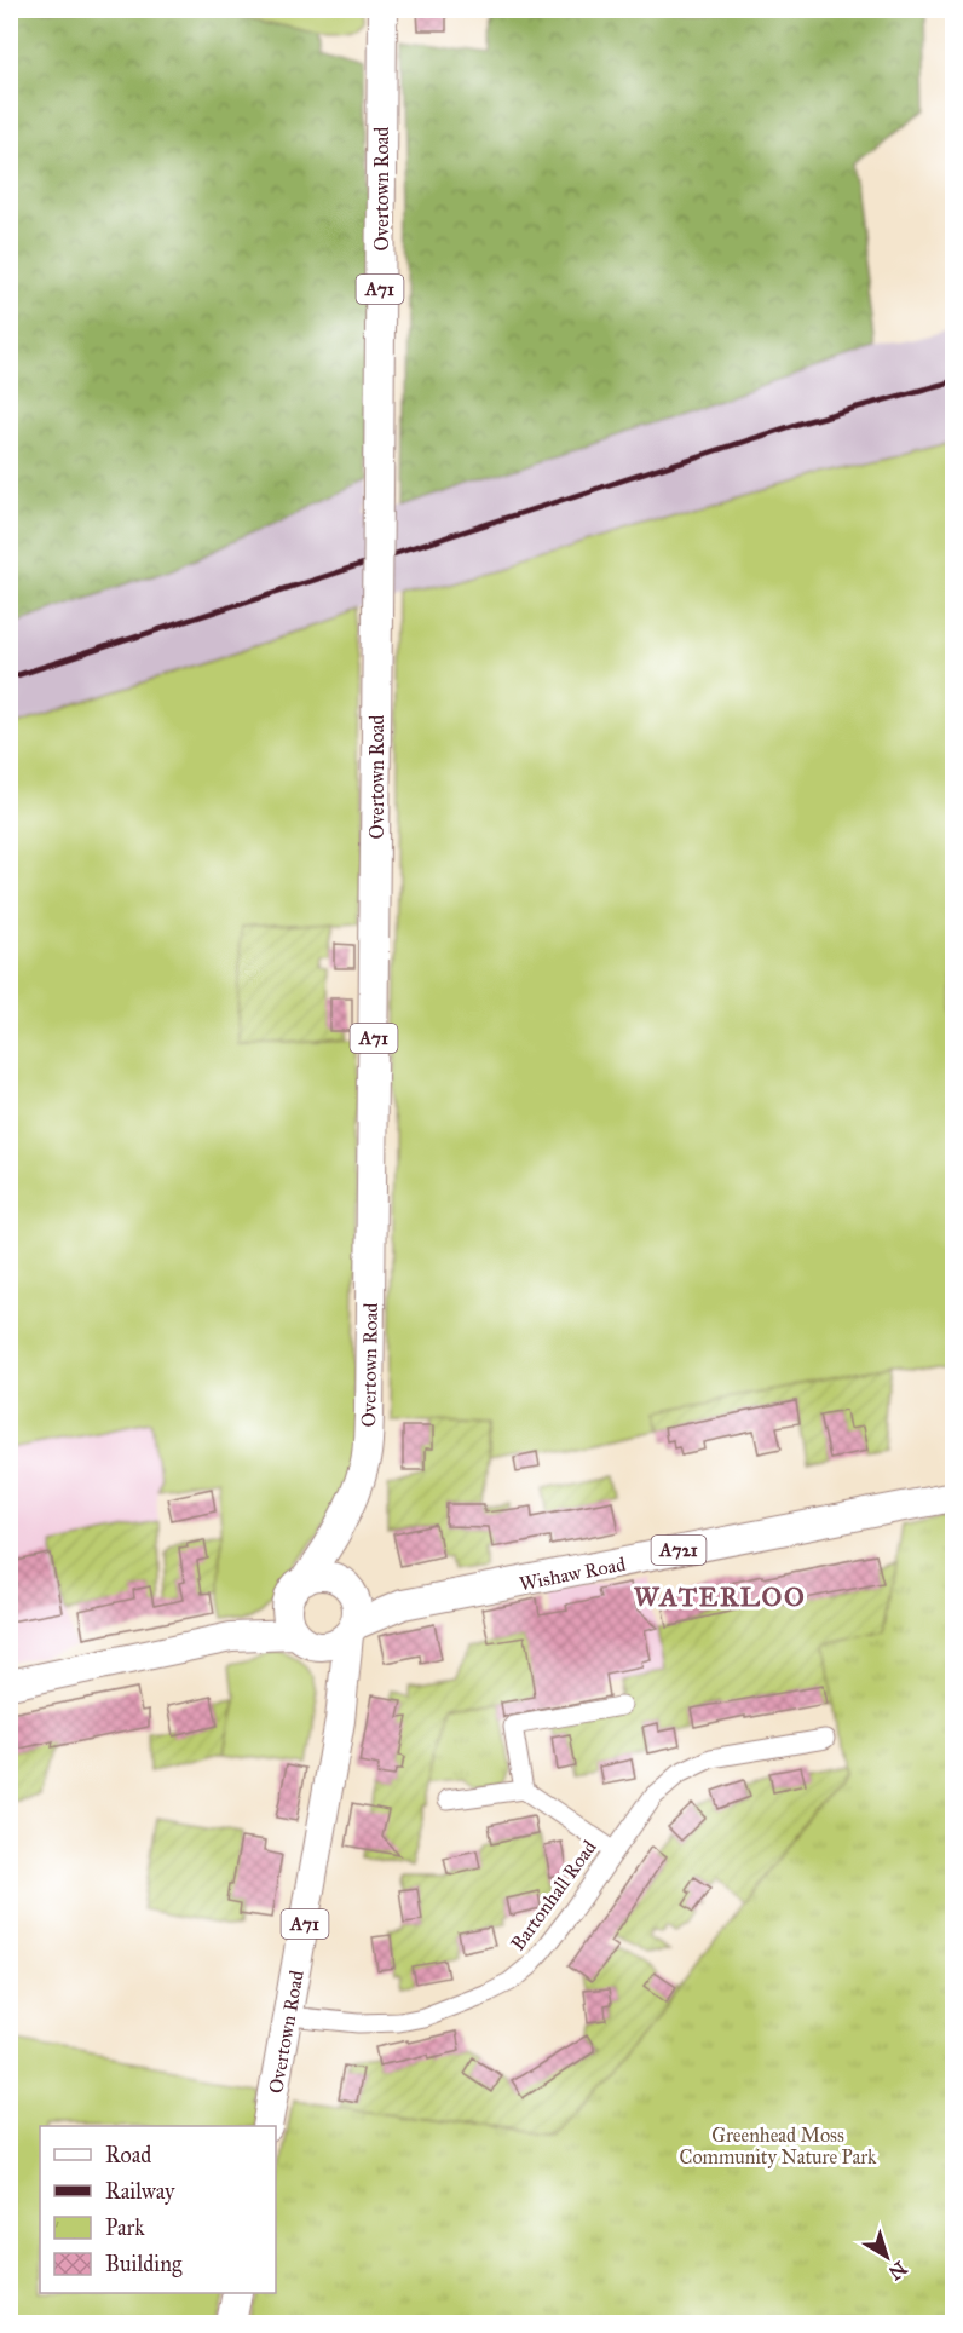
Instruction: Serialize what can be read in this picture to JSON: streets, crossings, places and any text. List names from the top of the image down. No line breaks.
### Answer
{"streets":{"main road":["Overtown Road","A71","A721","Wishaw Road"],"street":["Bartonhall Road"]},"crossings":[["Overtown Road","Wishaw Road"],["Overtown Road","Bartonhall Road"]],"districts":["WATERLOO"],"parks":["Greenhead Moss Community Nature Park"],"legend":["Road","Railway","Park","Building"],"north":"bottom right"}
